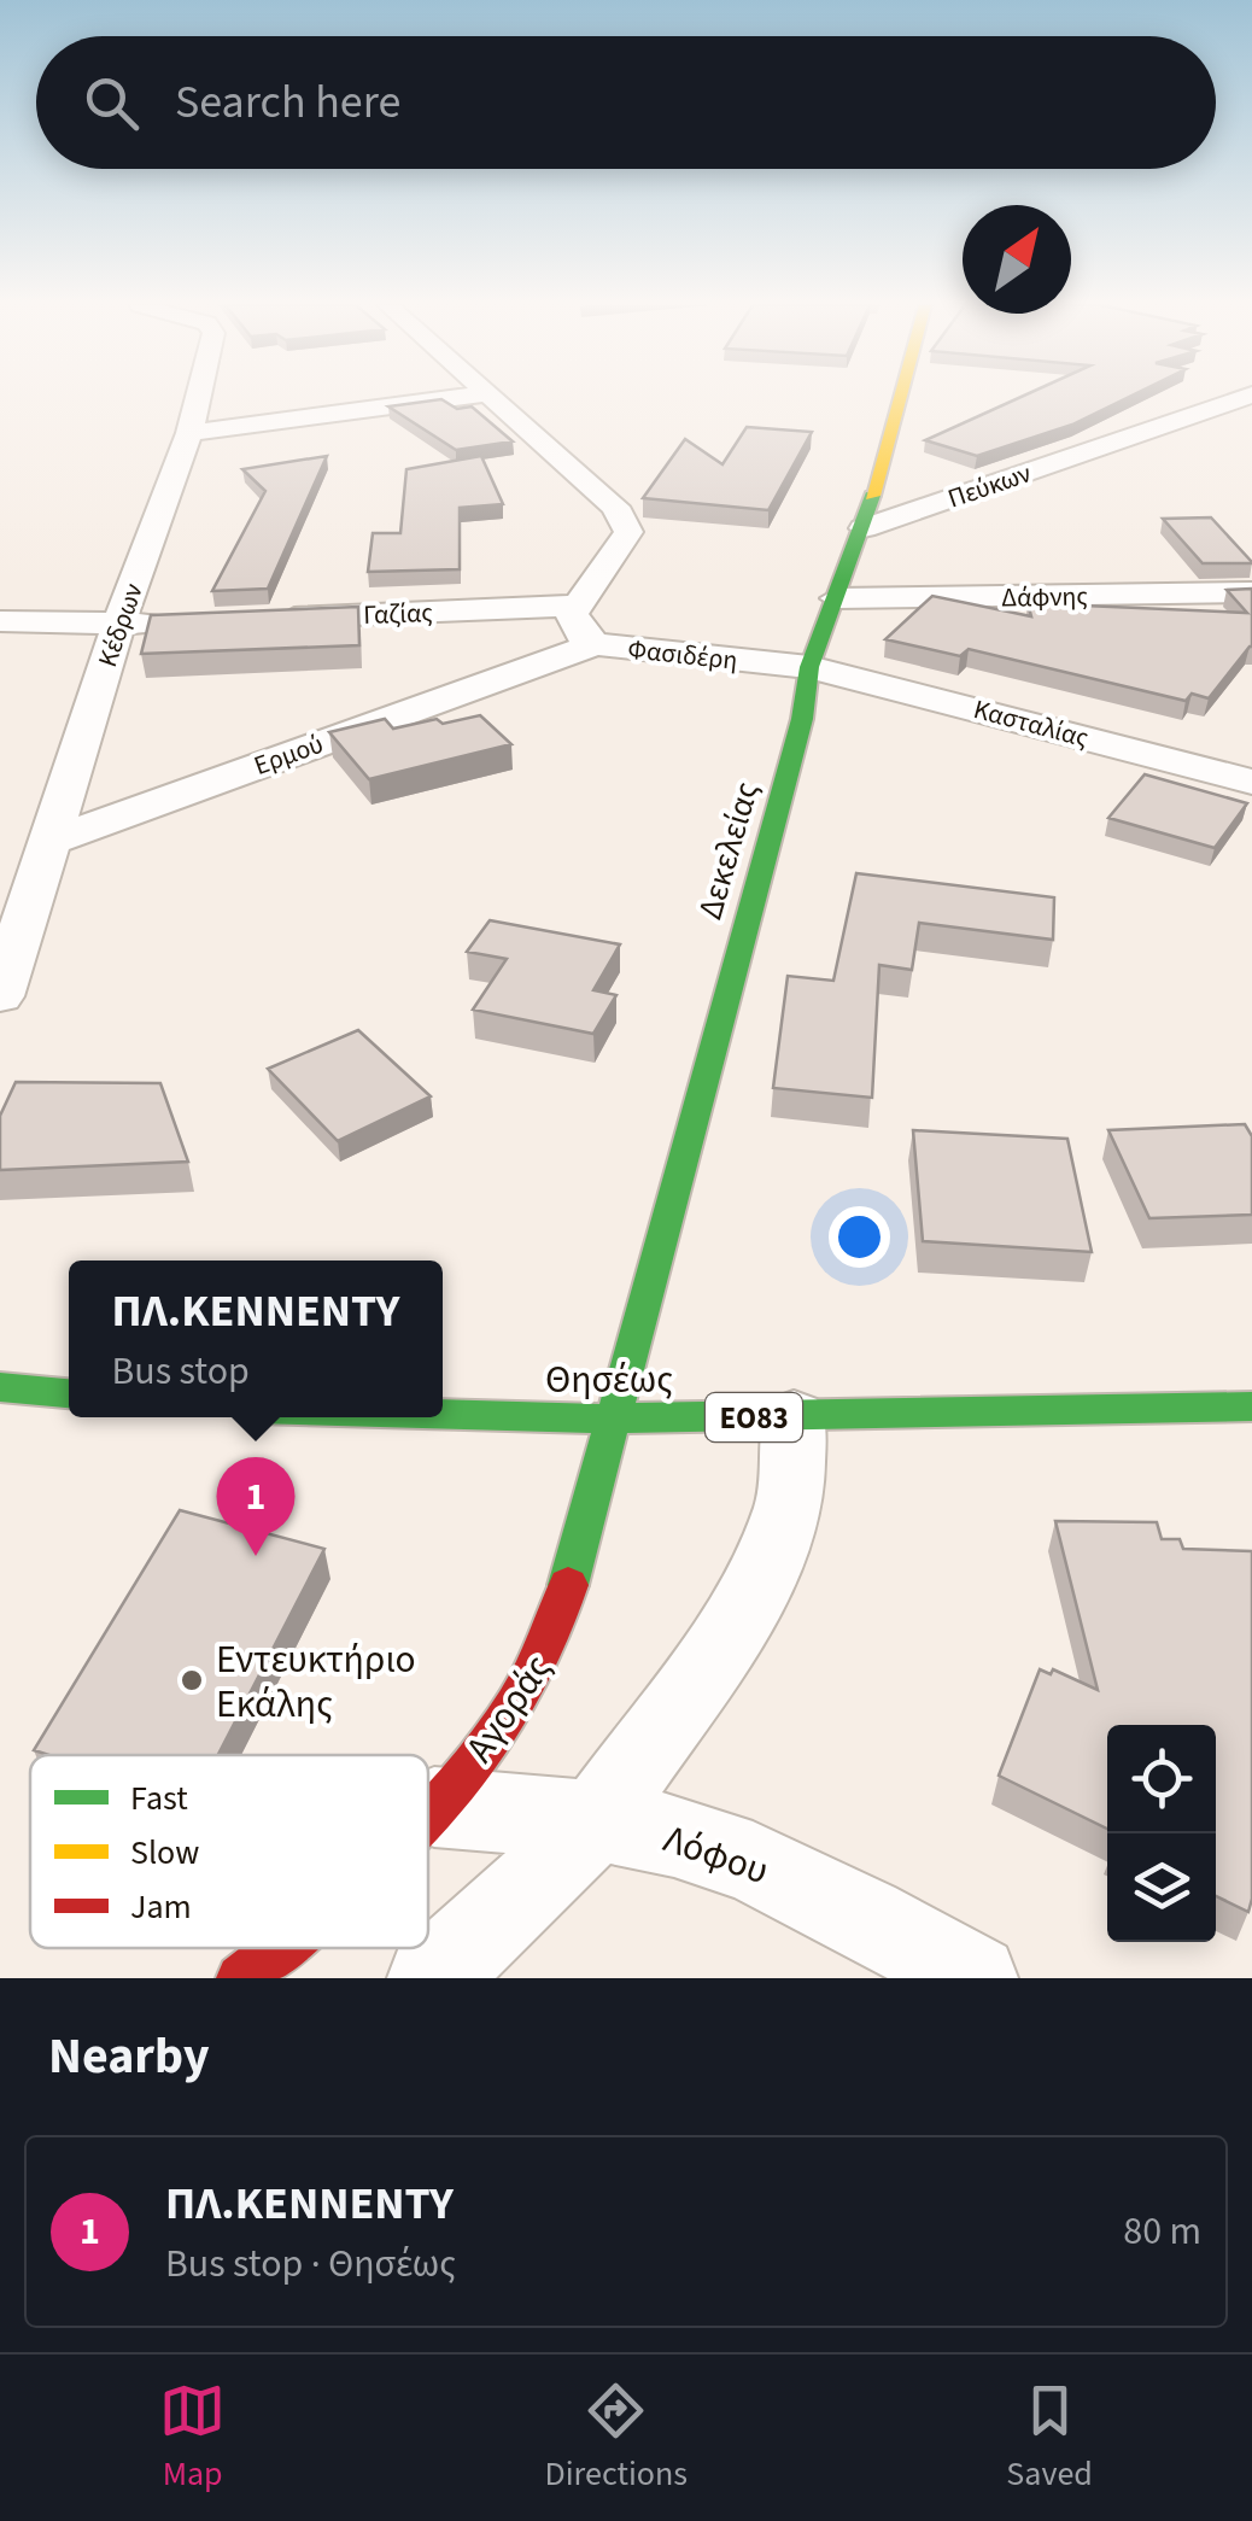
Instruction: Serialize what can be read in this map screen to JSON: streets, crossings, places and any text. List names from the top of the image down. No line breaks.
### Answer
{"streets":{"street":["Πεύκων","Δάφνης","Γαζίας","Κέδρων","Φασιδέρη","Κασταλίας","Ερμού","Δεκελείας","Θησέως","ΕΟ83","Αγοράς","Λόφου"]},"crossings":[["Πεύκων","Δεκελείας"],["Δάφνης","Δεκελείας"],["Γαζίας","Φασιδέρη"],["Κέδρων","Ερμού"],["Φασιδέρη","Κασταλίας"],["Φασιδέρη","Ερμού"],["Φασιδέρη","Δεκελείας"],["Κασταλίας","Δεκελείας"],["Δεκελείας","Θησέως"],["Δεκελείας","Αγοράς"],["Θησέως","Αγοράς"],["Αγοράς","Λόφου"]],"places":["Εντευκτήριο Εκάλης"],"legend":["Fast","Slow","Jam"],"north":"top right","page":{"search":"Search here","popup":["ΠΛ.ΚΕΝΝΕΝΤΥ","Bus stop"],"pins":"1","heading":"Nearby","list":[{"mark":"1","name":"ΠΛ.ΚΕΝΝΕΝΤΥ","note":"Bus stop · Θησέως","value":"80 m"}],"nav":["Map","Directions","Saved"]}}
